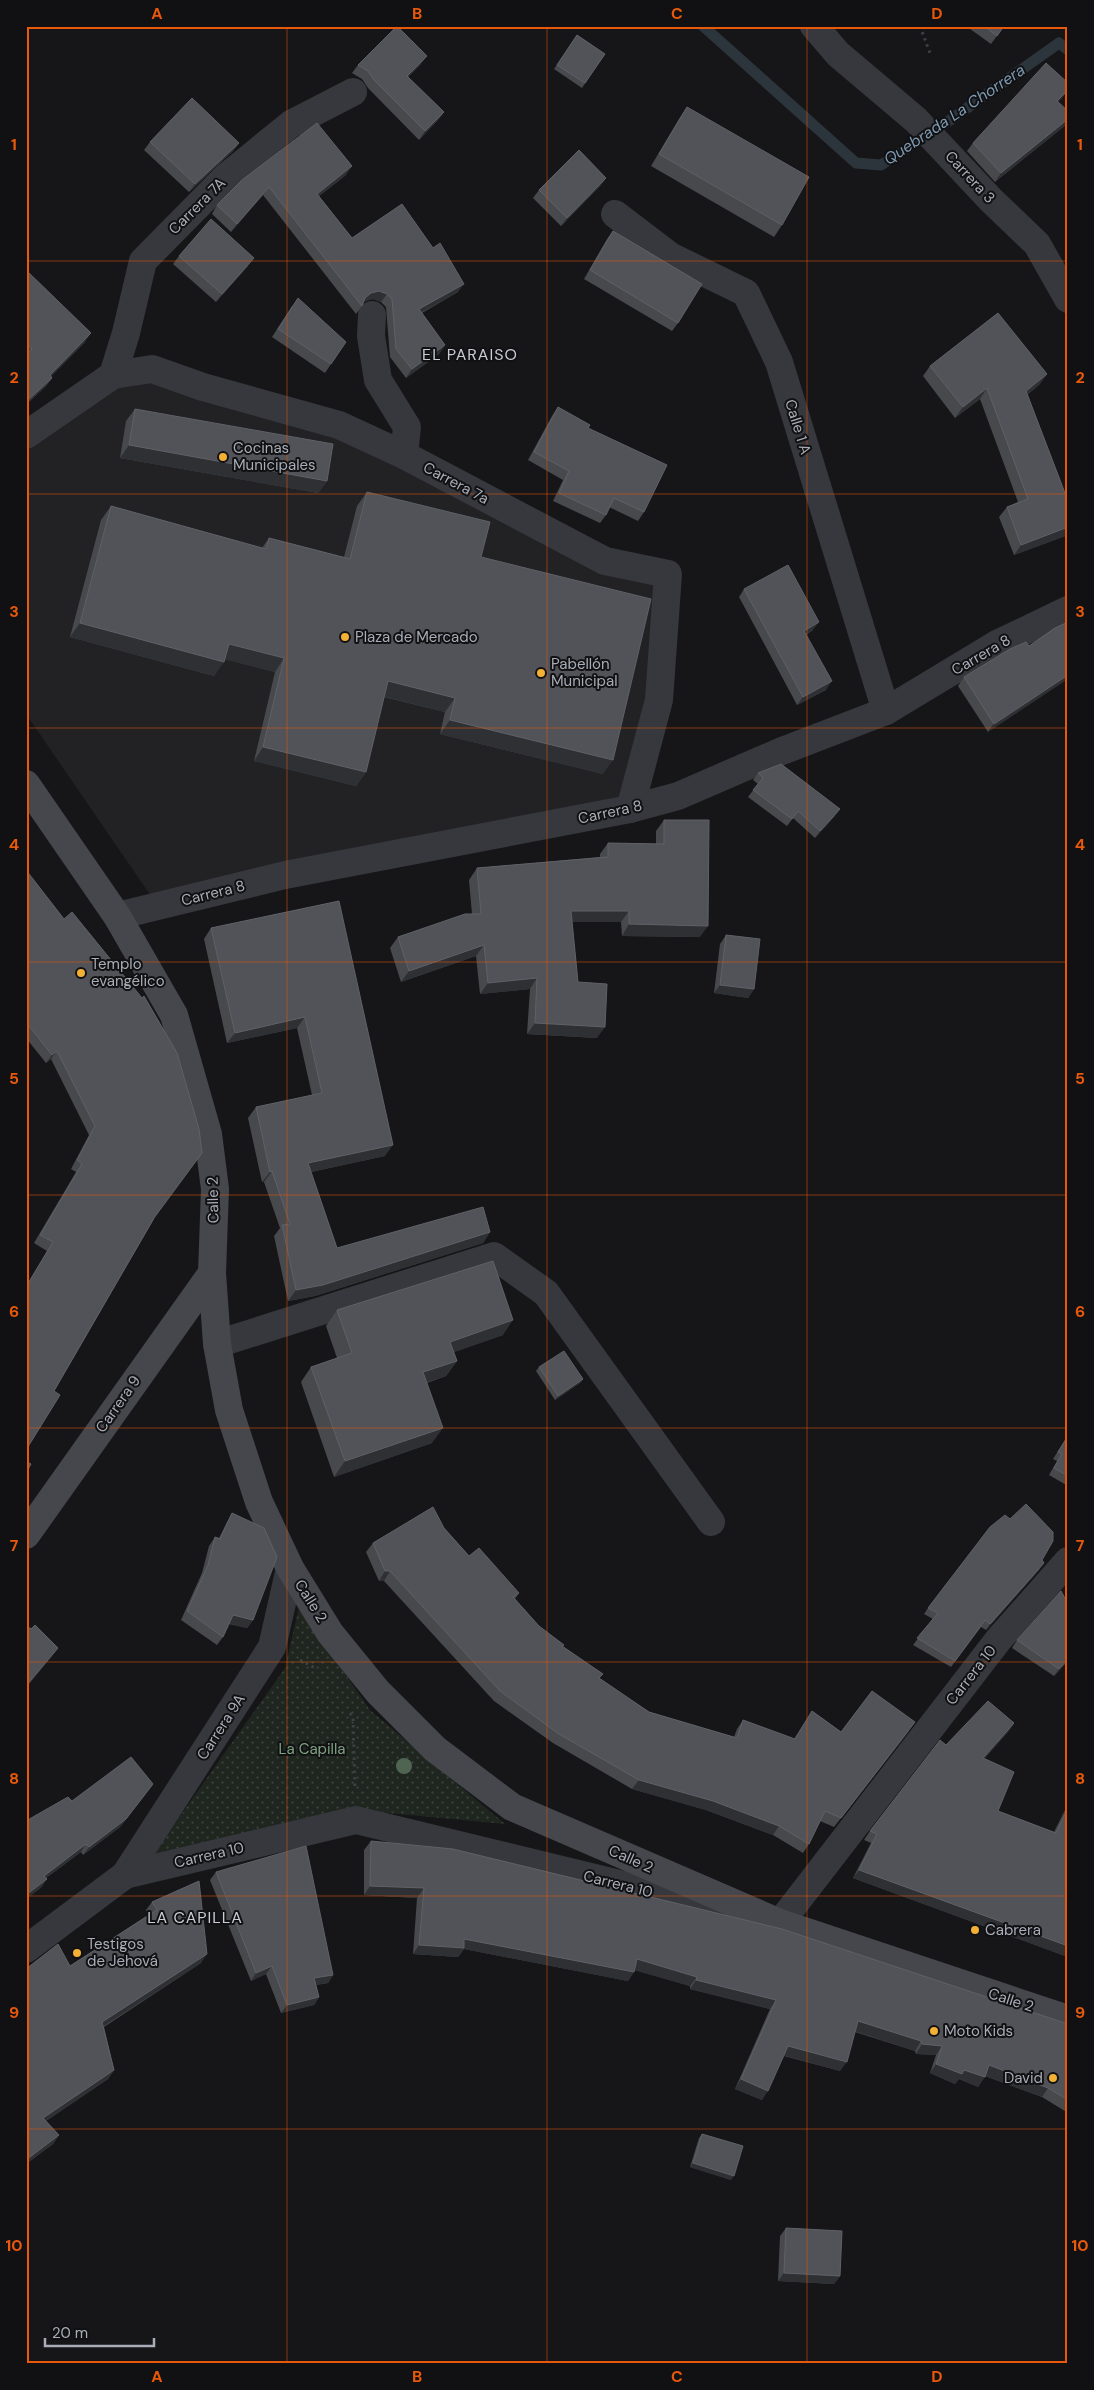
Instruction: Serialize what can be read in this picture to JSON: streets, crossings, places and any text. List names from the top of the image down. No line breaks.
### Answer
{"streets":{"street":["Carrera 3","Carrera 7A","Calle 1 A","Carrera 7a","Carrera 8","Calle 2","Carrera 9","Carrera 10","Carrera 9A"]},"crossings":[["Carrera 7A","Carrera 7a"],["Calle 1 A","Carrera 8"],["Carrera 7a","Carrera 8"],["Carrera 8","Calle 2"],["Calle 2","Carrera 9"],["Calle 2","Carrera 10"],["Calle 2","Carrera 9A"],["Carrera 10","Carrera 9A"]],"districts":["EL PARAISO","LA CAPILLA"],"water":["Quebrada La Chorrera"],"parks":["La Capilla"],"places":["Cocinas Municipales","Plaza de Mercado","Pabellón Municipal","Templo evangélico","Cabrera","Testigos de Jehová","Moto Kids","David"],"scale_bar":"20 m","grid":{"columns":["A","B","C","D"],"rows":["1","2","3","4","5","6","7","8","9","10"]}}
